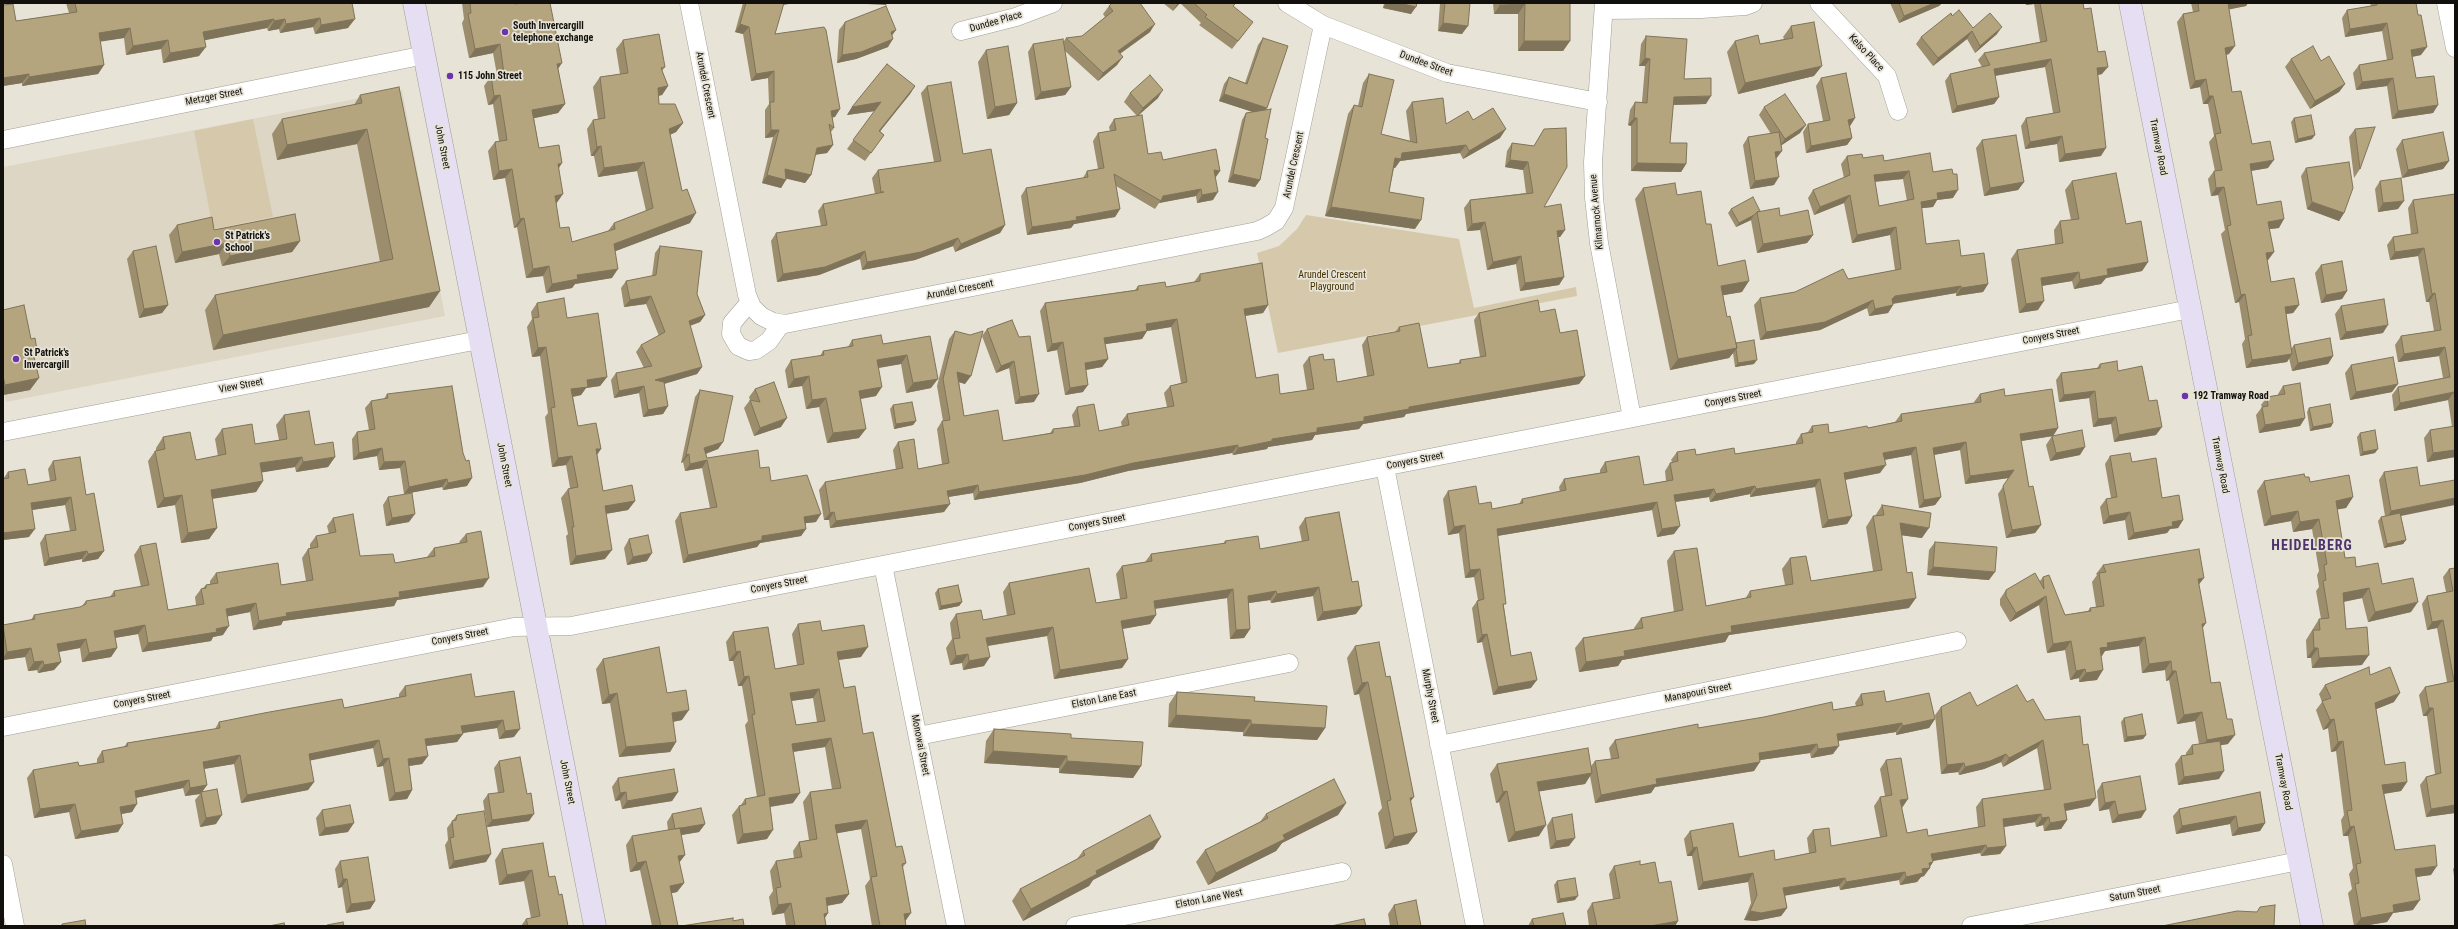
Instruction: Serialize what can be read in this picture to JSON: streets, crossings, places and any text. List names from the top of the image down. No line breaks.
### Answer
{"streets":{"street":["Dundee Place","Kelso Place","Dundee Street","Arundel Crescent","Metzger Street","John Street","Tramway Road","Kilmarnock Avenue","Conyers Street","View Street","Manapouri Street","Murphy Street","Elston Lane East","Monowai Street","Saturn Street","Elston Lane West"]},"crossings":[["Dundee Street","Arundel Crescent"],["Dundee Street","Kilmarnock Avenue"],["Metzger Street","John Street"],["John Street","Conyers Street"],["John Street","View Street"],["Tramway Road","Conyers Street"],["Tramway Road","Saturn Street"],["Kilmarnock Avenue","Conyers Street"],["Conyers Street","Murphy Street"],["Conyers Street","Monowai Street"],["Manapouri Street","Murphy Street"],["Elston Lane East","Monowai Street"]],"districts":["HEIDELBERG"],"parks":["Arundel Crescent Playground"],"places":["South Invercargill telephone exchange","115 John Street","St Patrick's School","St Patrick's Invercargill","192 Tramway Road"]}
